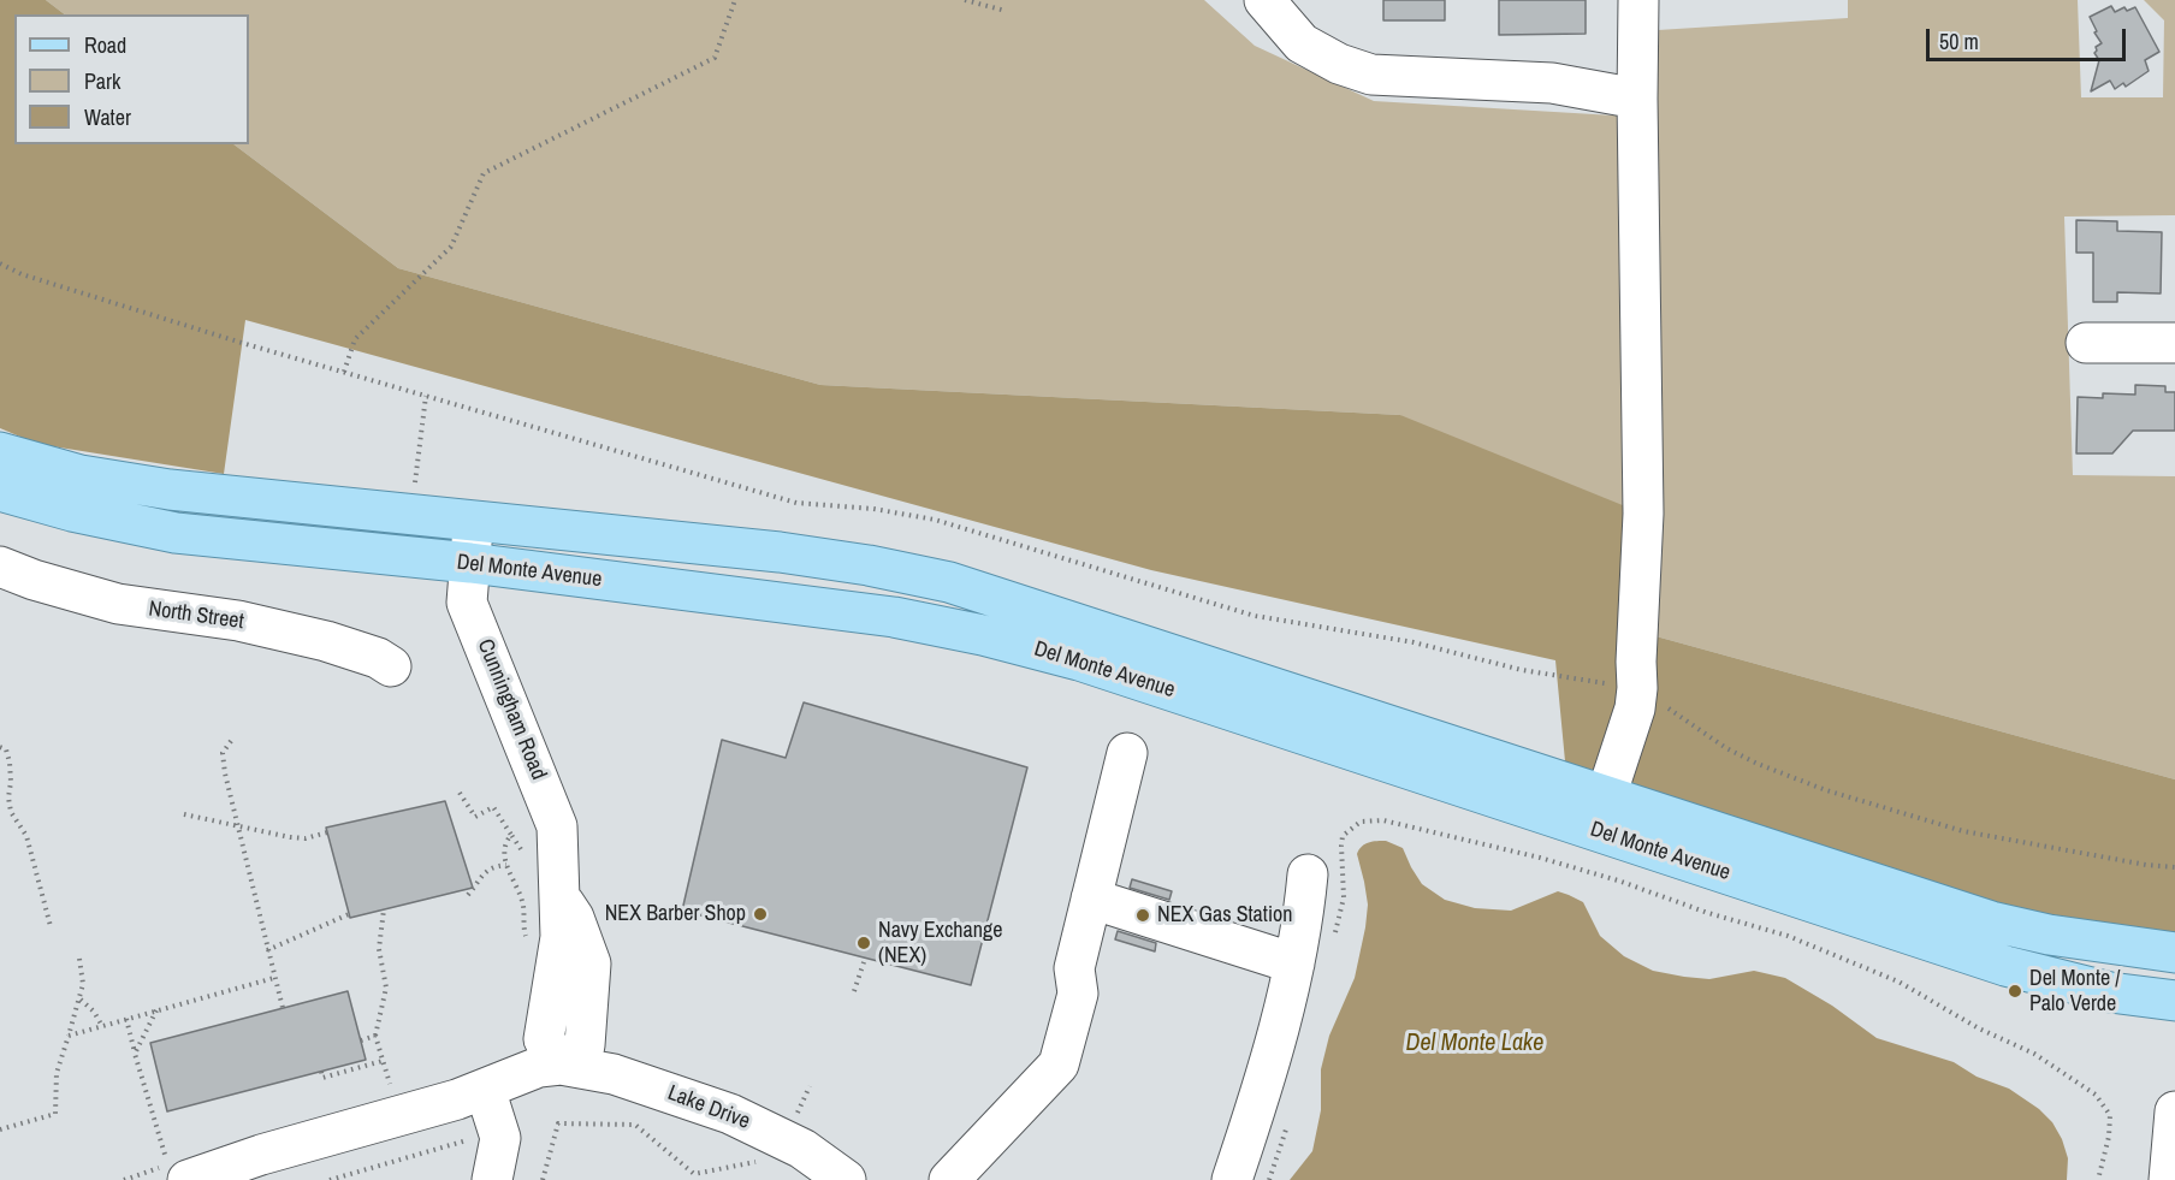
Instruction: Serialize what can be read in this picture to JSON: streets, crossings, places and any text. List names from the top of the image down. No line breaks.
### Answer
{"streets":{"main road":["Del Monte Avenue"],"street":["North Street","Cunningham Road","Lake Drive"]},"crossings":[["Del Monte Avenue","Cunningham Road"],["Cunningham Road","Lake Drive"]],"water":["Del Monte Lake"],"places":["NEX Barber Shop","NEX Gas Station","Navy Exchange (NEX)","Del Monte / Palo Verde"],"legend":["Road","Park","Water"],"scale_bar":"50 m"}
